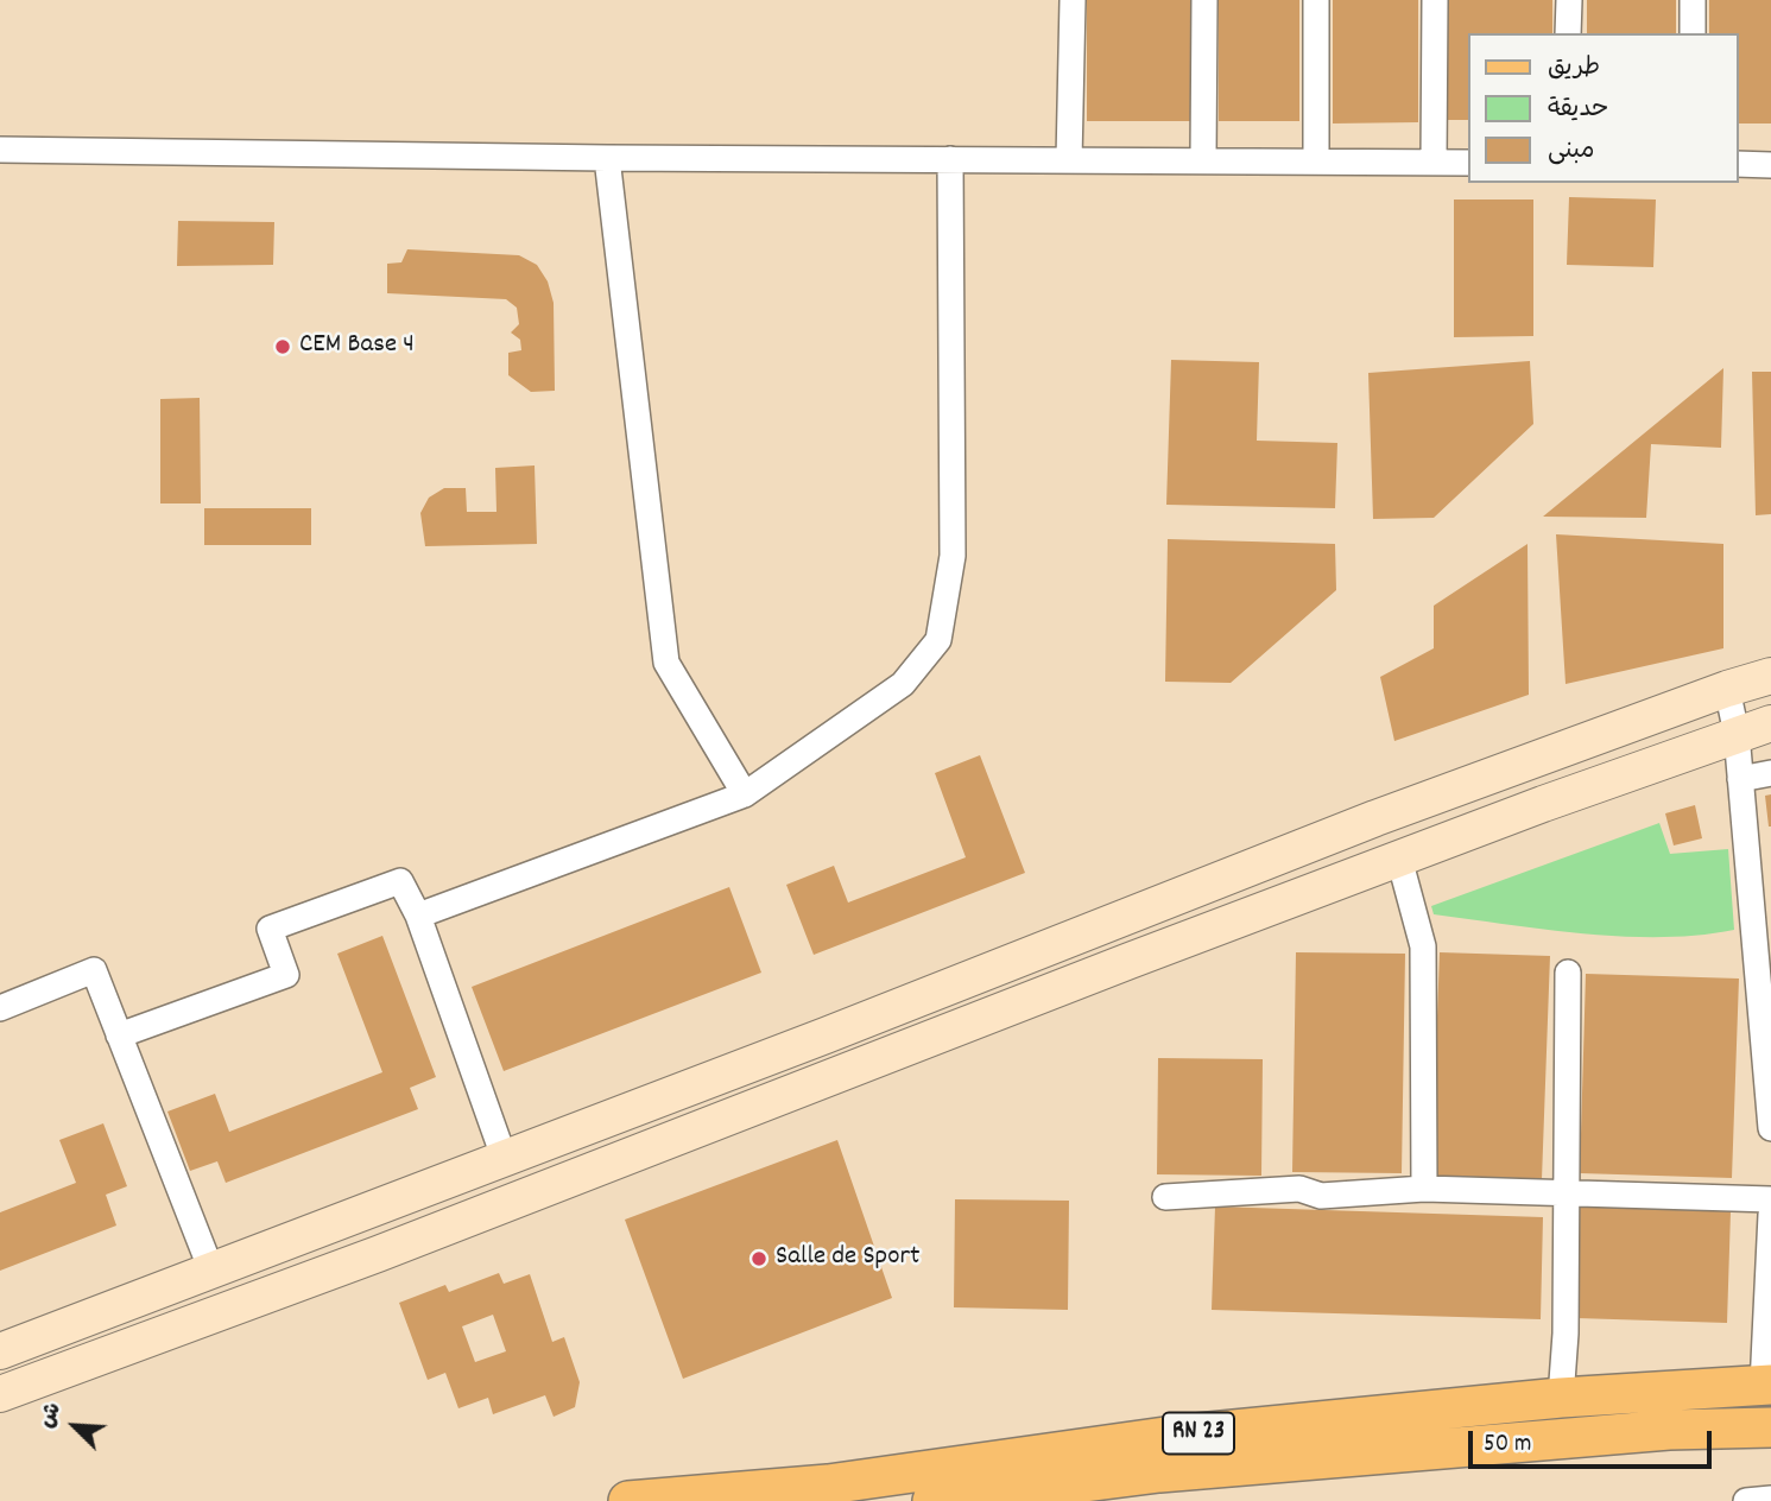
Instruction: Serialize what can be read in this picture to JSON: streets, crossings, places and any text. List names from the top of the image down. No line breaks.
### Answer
{"streets":{"main road":["RN 23"]},"places":["CEM Base 4","Salle de Sport"],"legend":["طريق","حديقة","مبنى"],"scale_bar":"50 m","north":"top left"}
